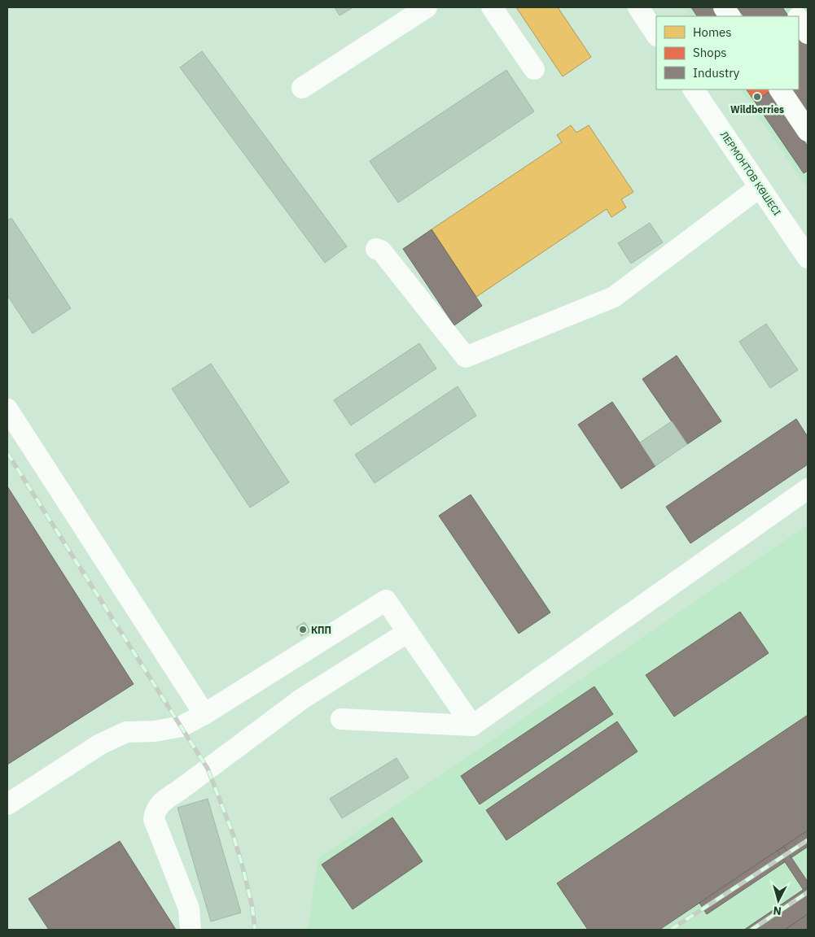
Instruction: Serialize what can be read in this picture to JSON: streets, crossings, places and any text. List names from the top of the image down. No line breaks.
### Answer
{"streets":{"street":["ЛЕРМОНТОВ КӨШЕСІ"]},"places":["Wildberries","КПП"],"legend":["Homes","Shops","Industry"],"north":"bottom"}
